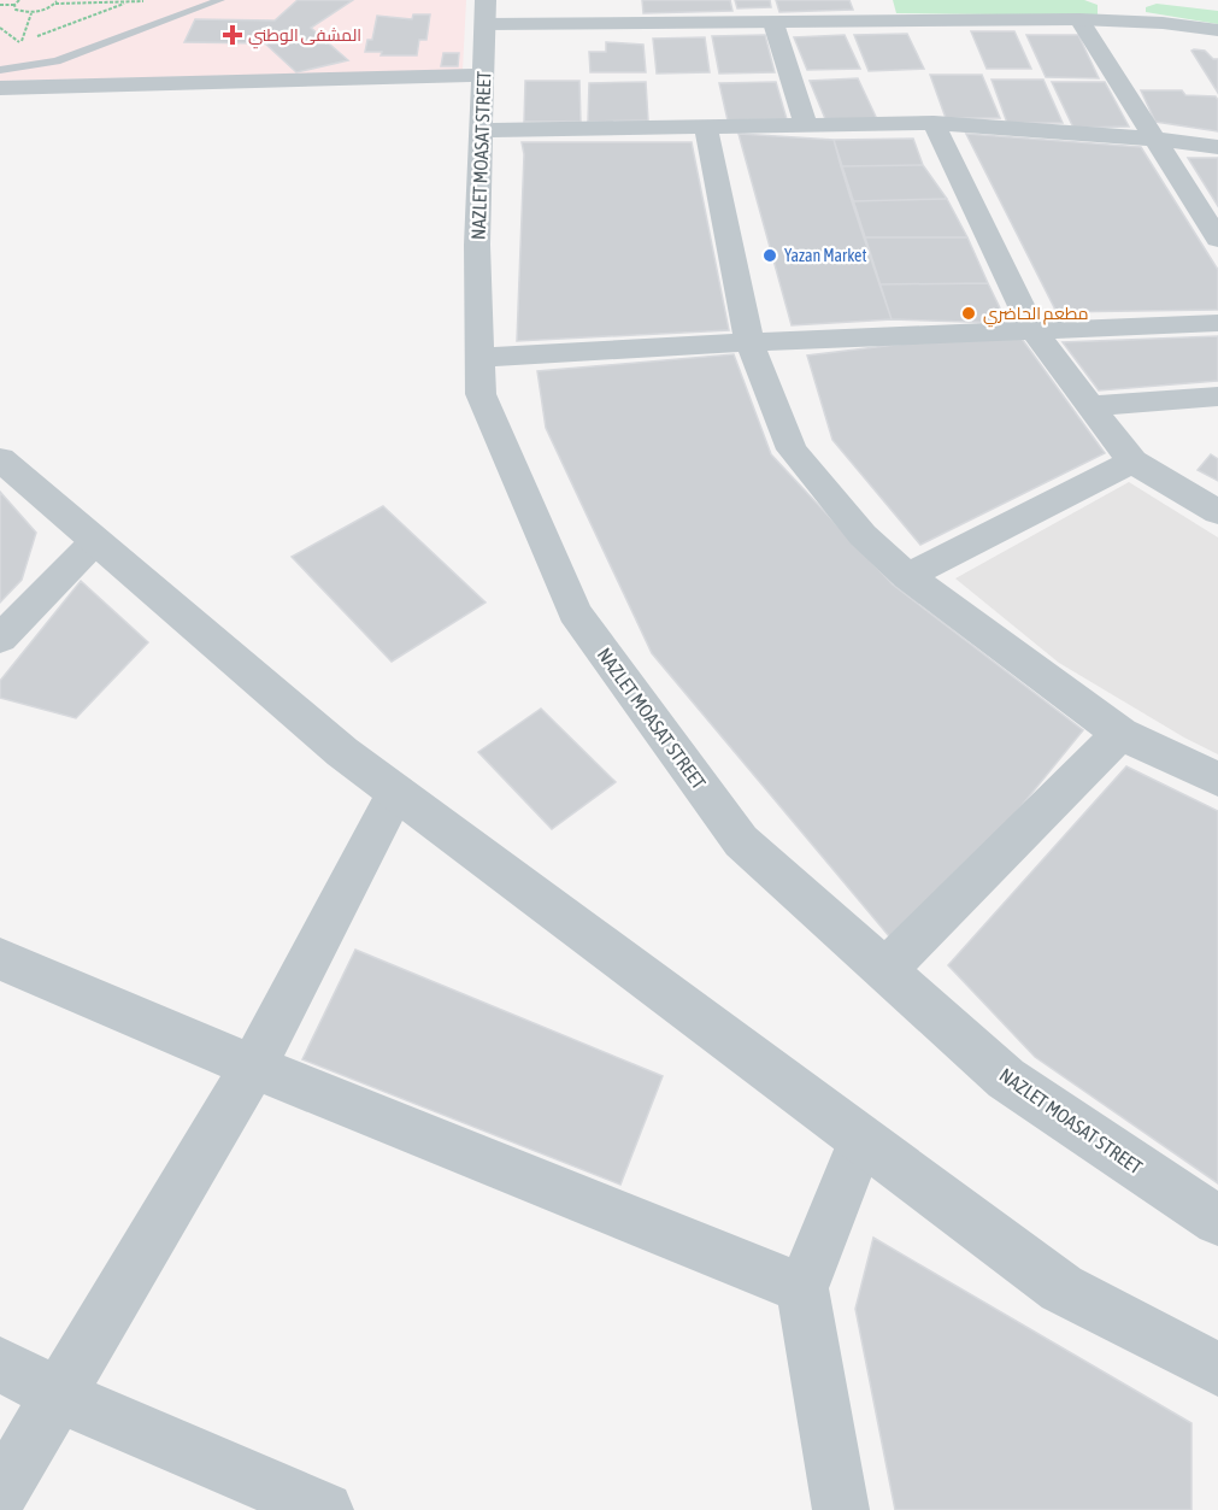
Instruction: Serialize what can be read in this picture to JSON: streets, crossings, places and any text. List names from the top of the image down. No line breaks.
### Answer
{"streets":{"street":["NAZLET MOASAT STREET"]},"places":{"health":["المشفى الوطني"],"other":["Yazan Market","مطعم الحاضري"]}}
